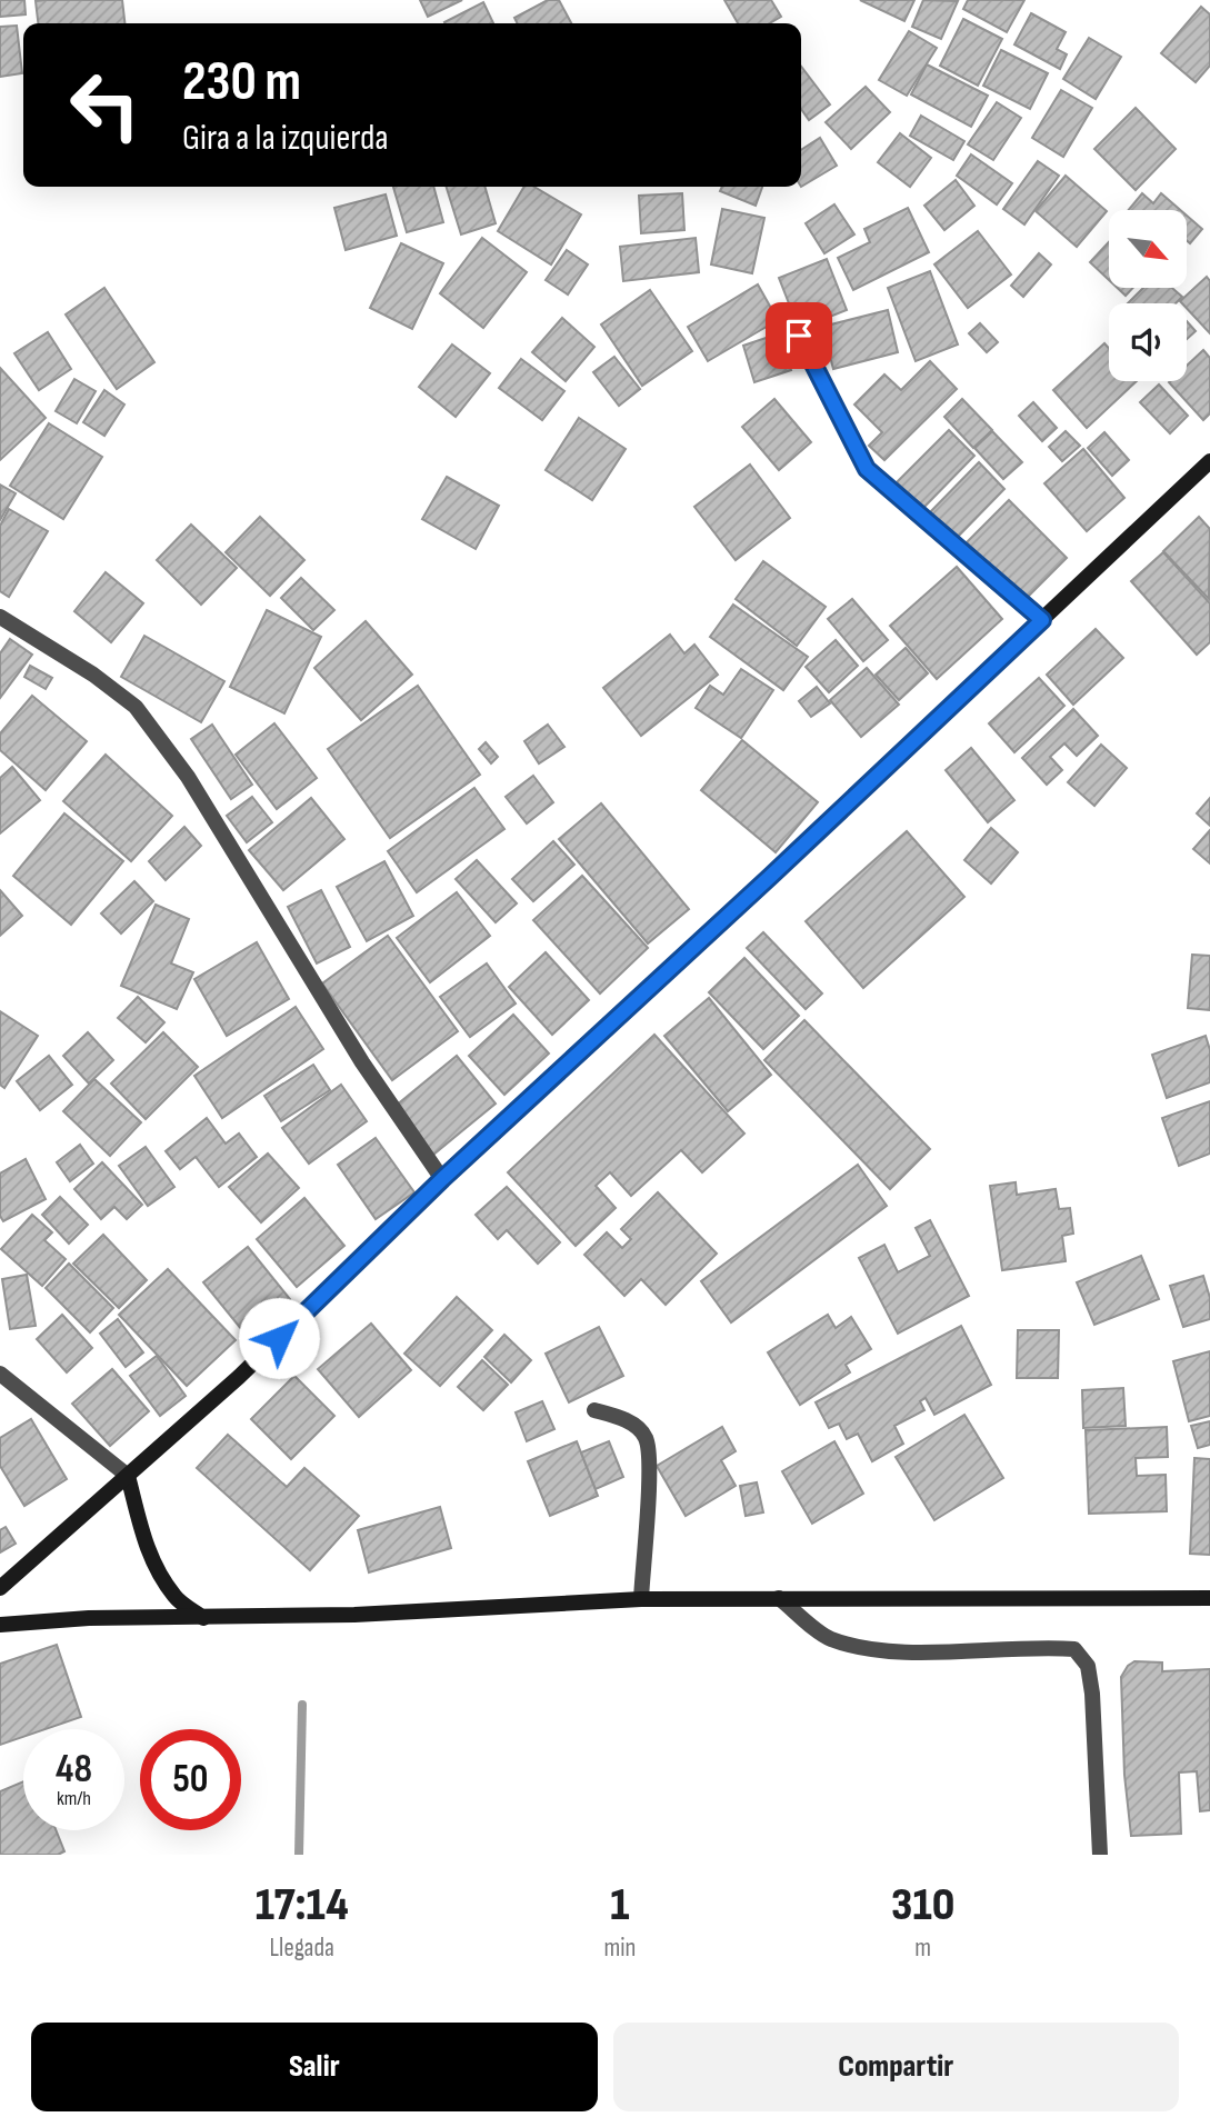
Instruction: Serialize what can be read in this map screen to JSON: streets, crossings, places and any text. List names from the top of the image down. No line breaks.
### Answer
{"north":"bottom right","page":{"turn":["230 m","Gira a la izquierda"],"speed":"48 km/h","limit":"50","eta":["17:14","Llegada","1","min","310","m"],"buttons":["Salir","Compartir"]}}
